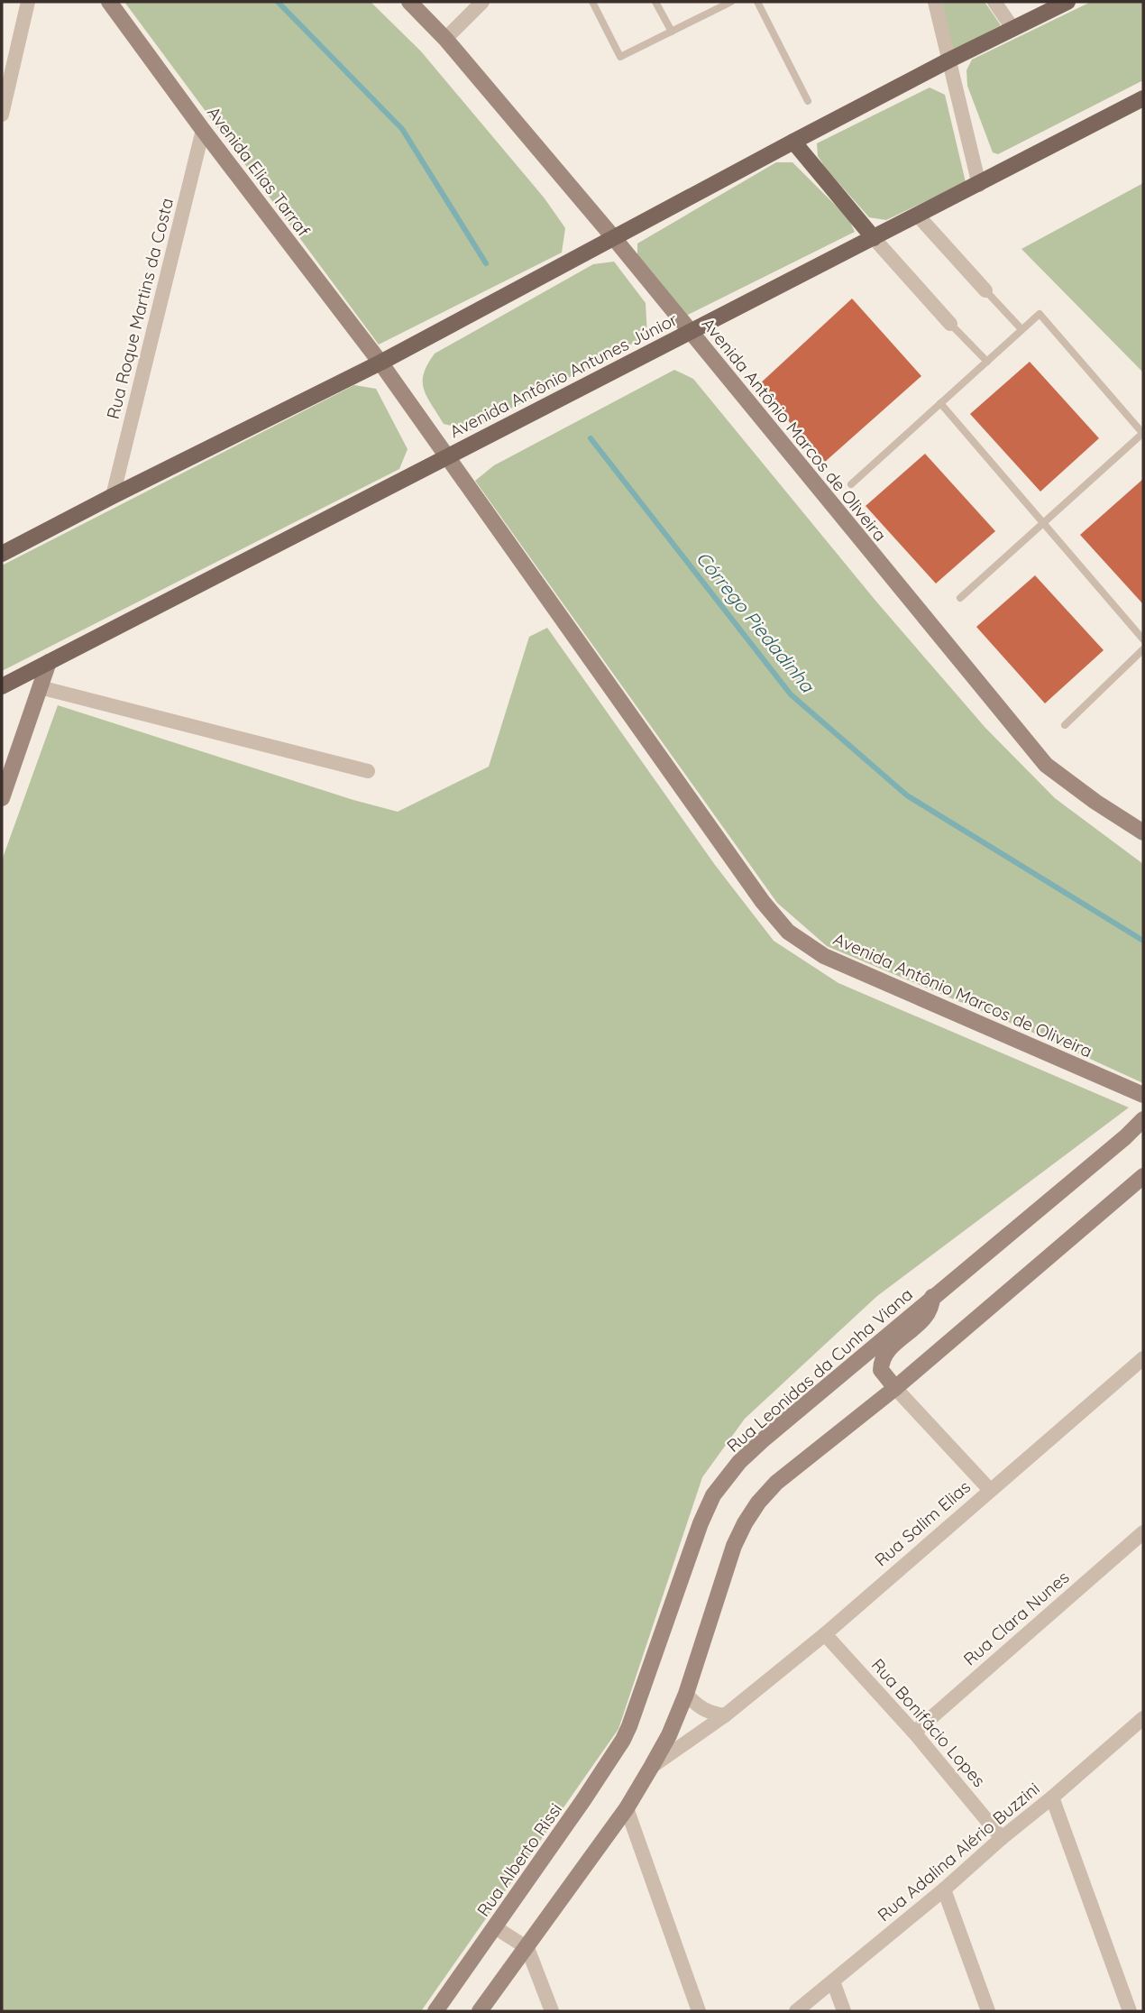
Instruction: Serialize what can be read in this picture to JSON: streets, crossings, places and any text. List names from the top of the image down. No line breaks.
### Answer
{"streets":{"main road":["Avenida Elias Tarraf","Avenida Antônio Antunes Júnior","Avenida Antônio Marcos de Oliveira","Rua Leonidas da Cunha Viana","Rua Alberto Rissi"],"street":["Rua Roque Martins da Costa","Rua Salim Elias","Rua Clara Nunes","Rua Bonifácio Lopes","Rua Adalina Alério Buzzini"]},"crossings":[["Avenida Elias Tarraf","Rua Roque Martins da Costa"],["Avenida Elias Tarraf","Avenida Antônio Marcos de Oliveira"],["Avenida Antônio Antunes Júnior","Avenida Antônio Marcos de Oliveira"],["Rua Leonidas da Cunha Viana","Rua Alberto Rissi"],["Rua Salim Elias","Rua Bonifácio Lopes"],["Rua Clara Nunes","Rua Bonifácio Lopes"],["Rua Bonifácio Lopes","Rua Adalina Alério Buzzini"]],"water":["Córrego Piedadinha"]}
